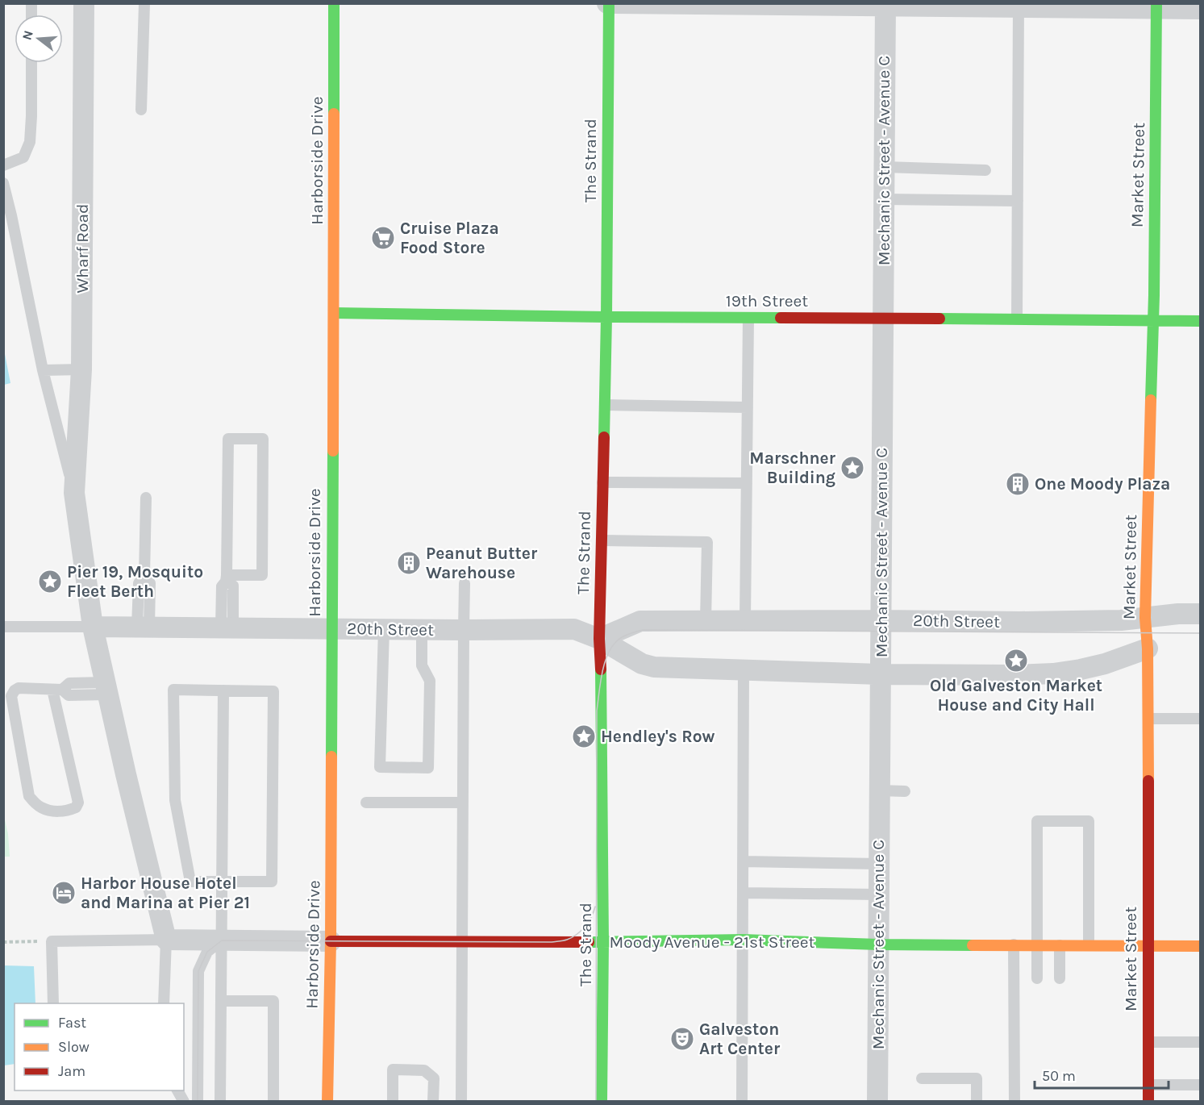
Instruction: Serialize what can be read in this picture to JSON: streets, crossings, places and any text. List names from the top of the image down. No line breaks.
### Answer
{"streets":{"main road":["Harborside Drive","The Strand","Market Street","19th Street","Moody Avenue - 21st Street"],"street":["Mechanic Street - Avenue C","Wharf Road","20th Street"]},"crossings":[["Harborside Drive","19th Street"],["Harborside Drive","20th Street"],["Harborside Drive","Moody Avenue - 21st Street"],["The Strand","19th Street"],["The Strand","20th Street"],["The Strand","Moody Avenue - 21st Street"],["Mechanic Street - Avenue C","19th Street"],["Mechanic Street - Avenue C","20th Street"],["Mechanic Street - Avenue C","Moody Avenue - 21st Street"],["Market Street","19th Street"],["Market Street","20th Street"],["Market Street","Moody Avenue - 21st Street"],["Wharf Road","20th Street"],["Wharf Road","Moody Avenue - 21st Street"]],"places":{"supermarket":["Cruise Plaza Food Store"],"place":["Marschner Building","Pier 19, Mosquito Fleet Berth","Old Galveston Market House and City Hall","Hendley's Row"],"building":["One Moody Plaza","Peanut Butter Warehouse"],"hotel":["Harbor House Hotel and Marina at Pier 21"],"theatre":["Galveston Art Center"]},"legend":["Fast","Slow","Jam"],"scale_bar":"50 m","north":"left"}
